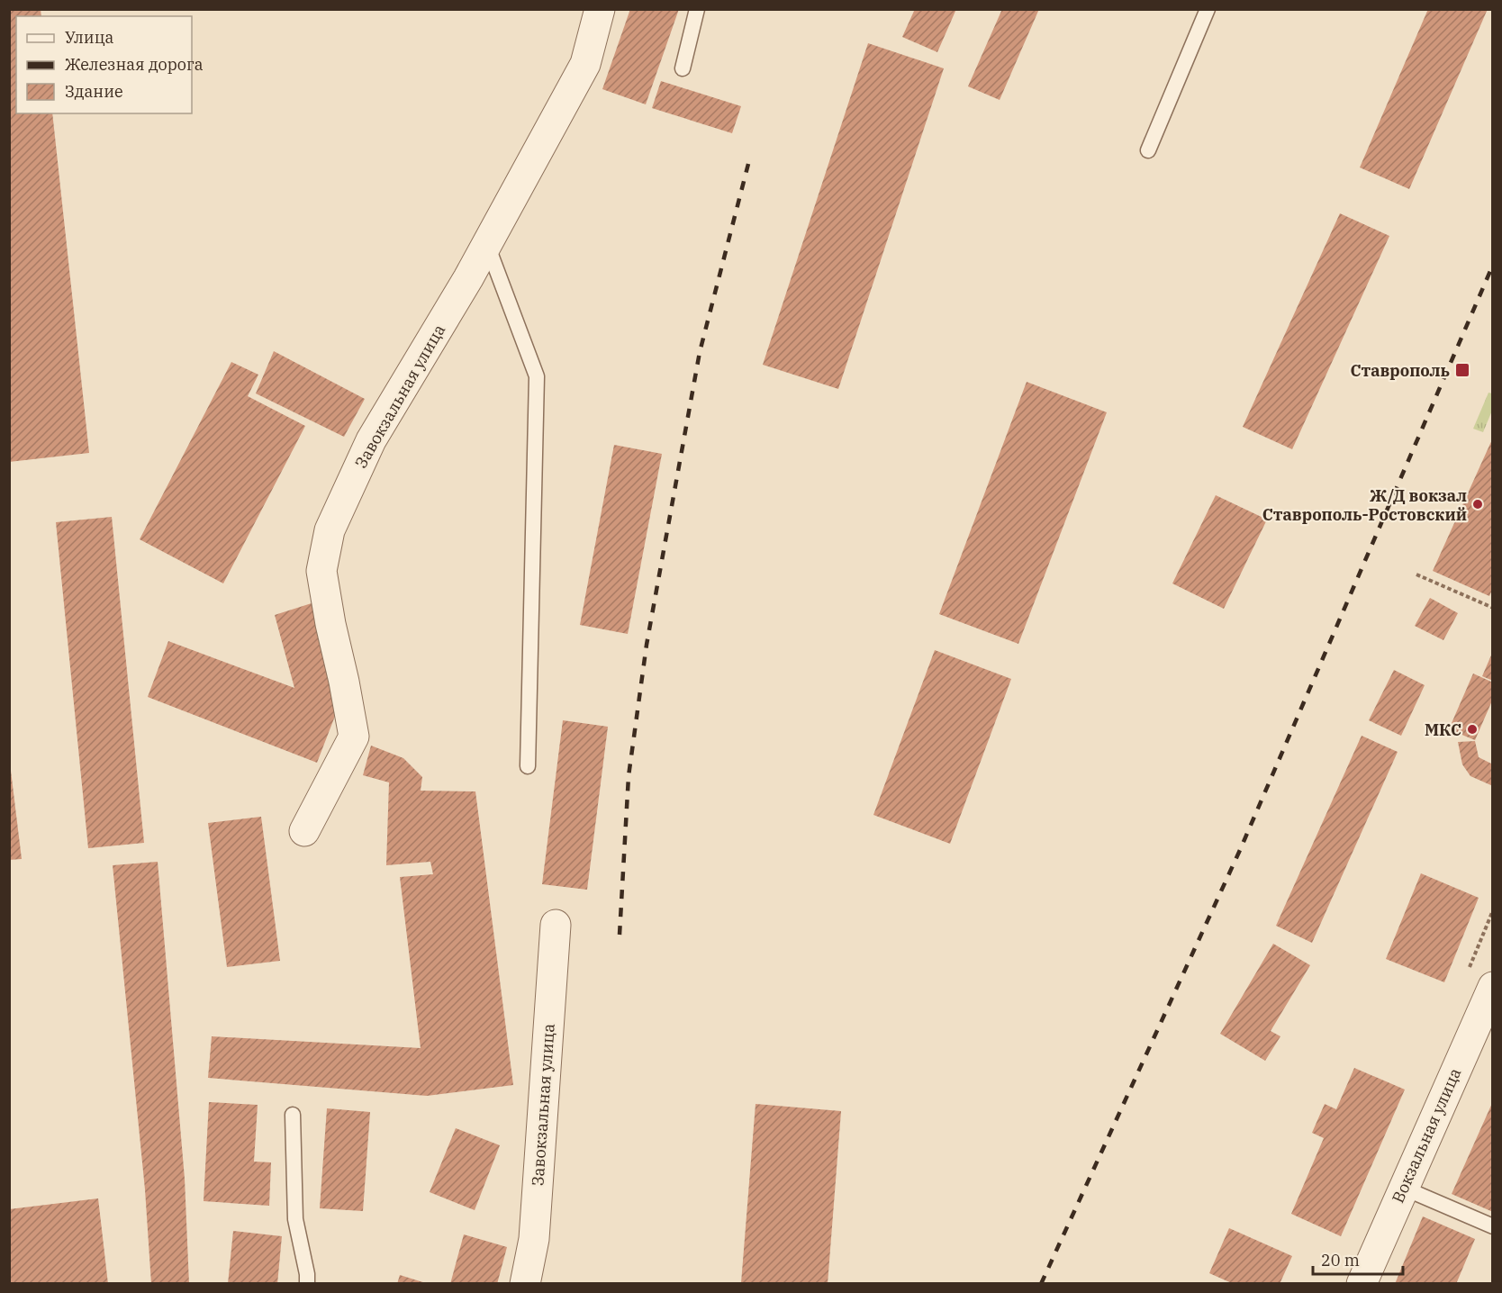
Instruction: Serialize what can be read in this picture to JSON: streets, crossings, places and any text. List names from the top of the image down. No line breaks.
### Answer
{"streets":{"street":["Завокзальная улица","Вокзальная улица"]},"places":{"transit":["Ставрополь"],"other":["Ж/Д вокзал Ставрополь-Ростовский","МКС"]},"legend":["Улица","Железная дорога","Здание"],"scale_bar":"20 m"}
